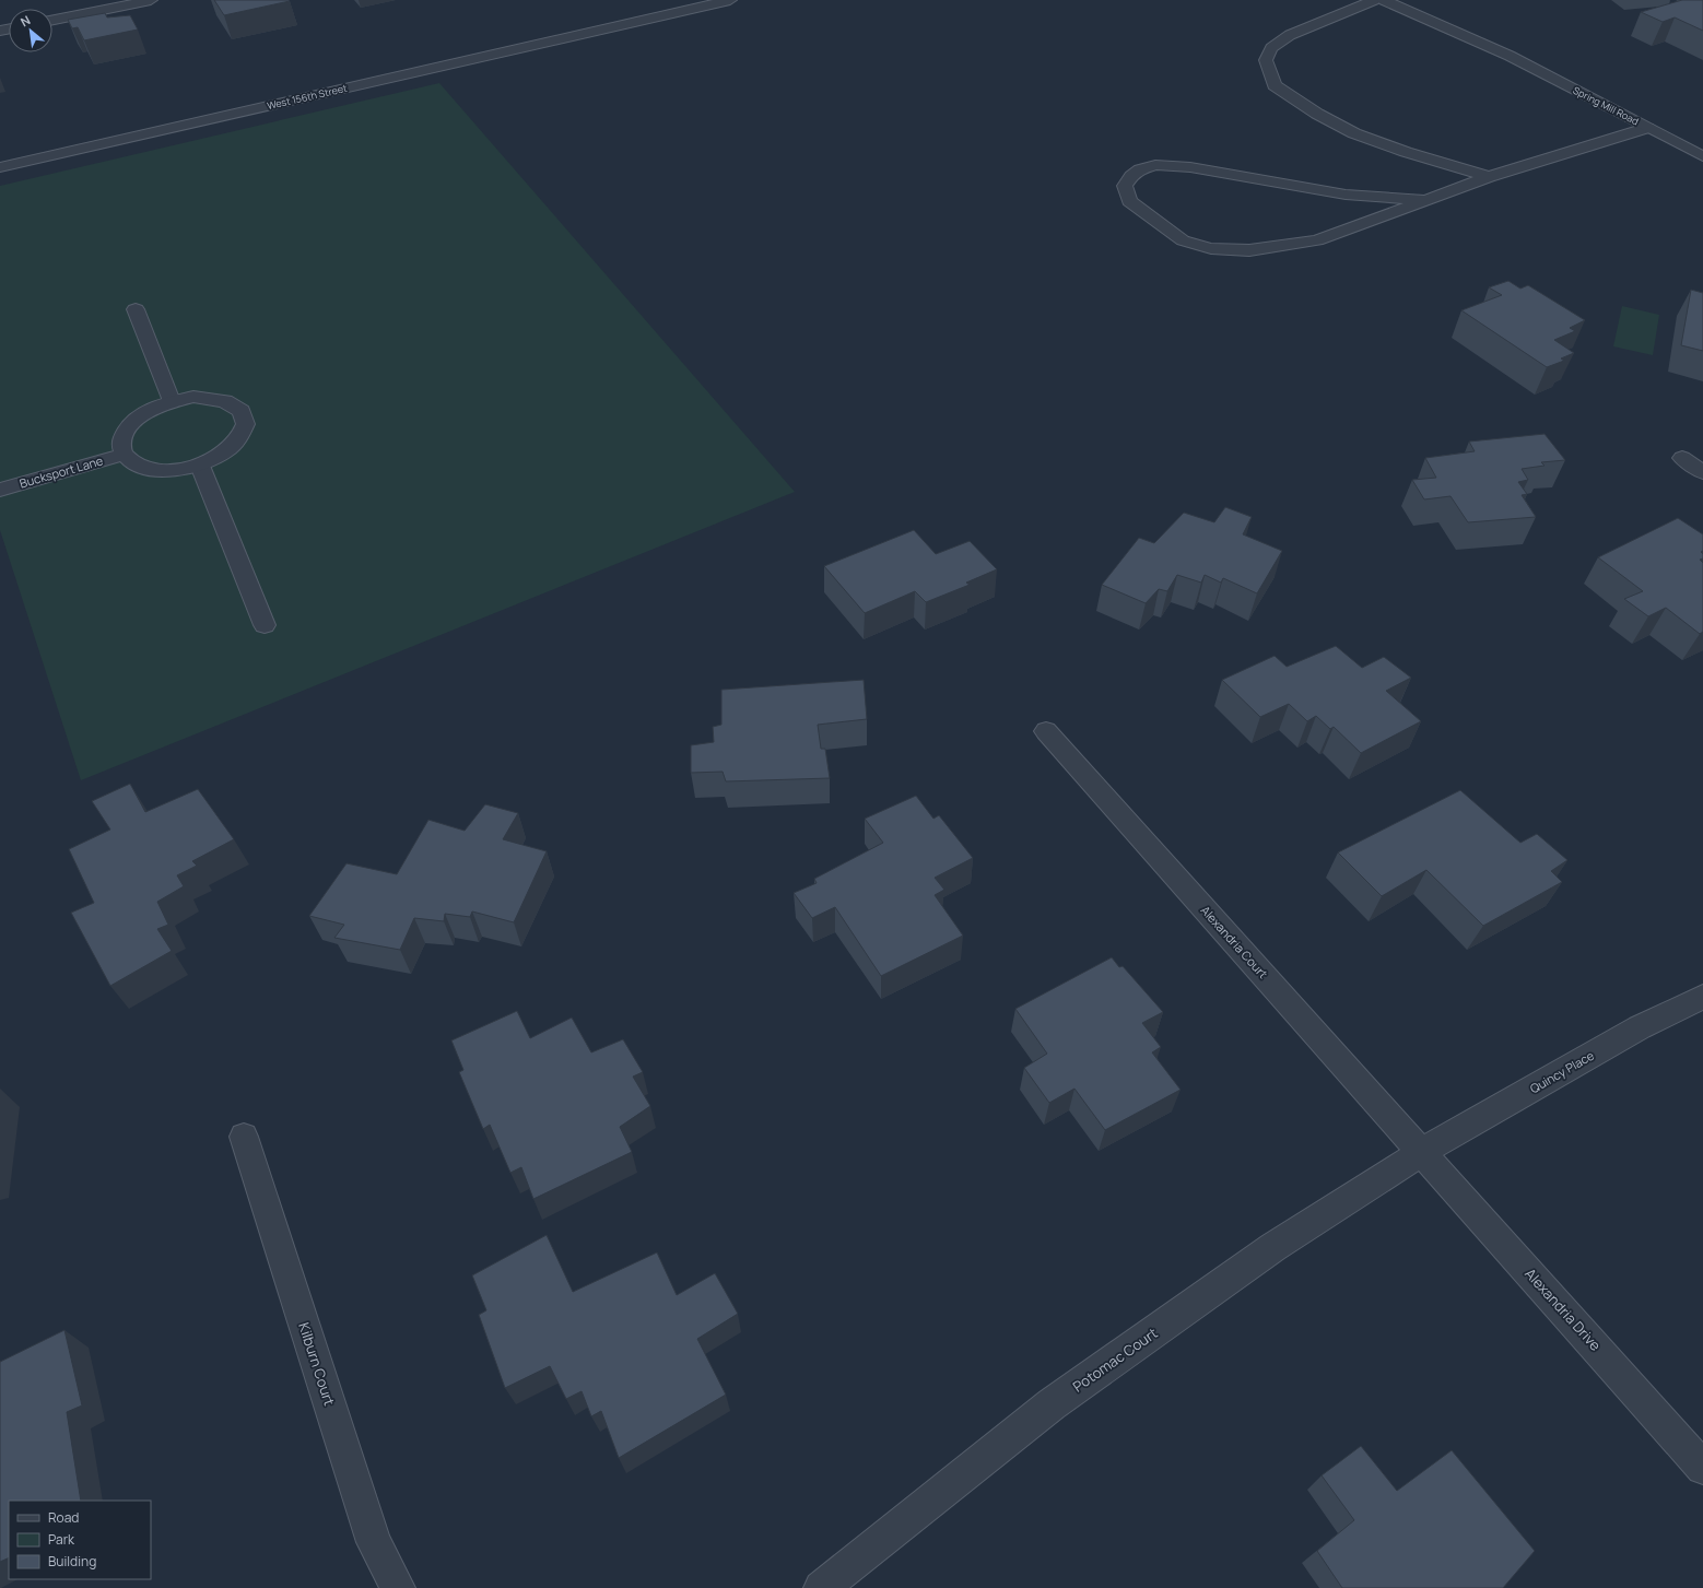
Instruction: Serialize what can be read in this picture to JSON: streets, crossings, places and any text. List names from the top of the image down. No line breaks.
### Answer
{"streets":{"street":["West 156th Street","Spring Mill Road","Bucksport Lane","Alexandria Court","Quincy Place","Alexandria Drive","Potomac Court","Kilburn Court"]},"crossings":[["Alexandria Court","Quincy Place"],["Alexandria Court","Alexandria Drive"],["Alexandria Court","Potomac Court"],["Quincy Place","Alexandria Drive"],["Quincy Place","Potomac Court"],["Alexandria Drive","Potomac Court"]],"legend":["Road","Park","Building"],"north":"top left"}
